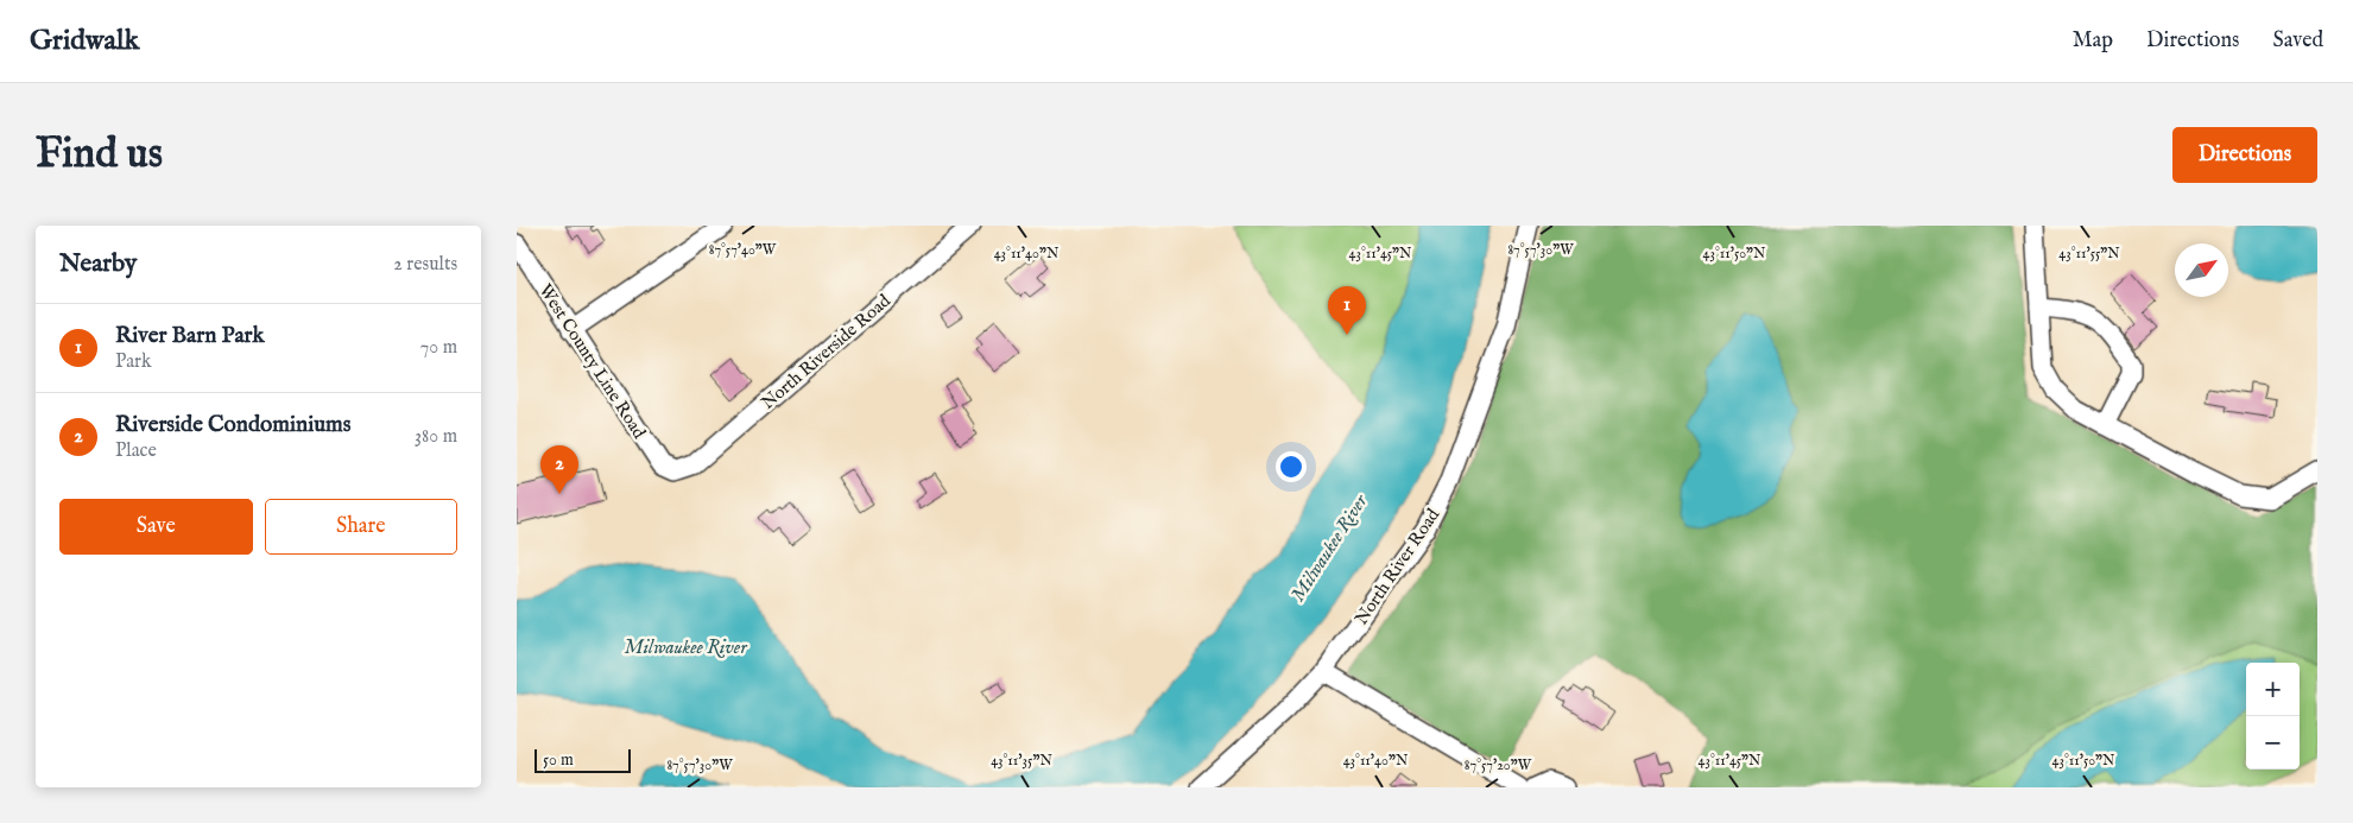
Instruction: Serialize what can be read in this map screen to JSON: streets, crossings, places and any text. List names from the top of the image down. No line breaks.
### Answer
{"streets":{"street":["North Riverside Road","West County Line Road","North River Road"]},"crossings":[["North Riverside Road","West County Line Road"]],"water":["Milwaukee River"],"scale_bar":"50 m","north":"top right","page":{"header":"Gridwalk","nav":["Map","Directions","Saved"],"buttons":["Directions",["Save","Share"]],"title":"Find us","heading":["Nearby","2 results"],"pins":["1","2"],"list":[{"mark":"1","name":"River Barn Park","note":"Park","value":"70 m"},{"mark":"2","name":"Riverside Condominiums","note":"Place","value":"380 m"}],"map_buttons":["+","−"],"scale":"50 m"},"coordinates":["87°57'40\"W","87°57'30\"W","43°11'40\"N","43°11'50\"N","43°11'45\"N","43°11'55\"N","43°11'35\"N","87°57'20\"W"]}
